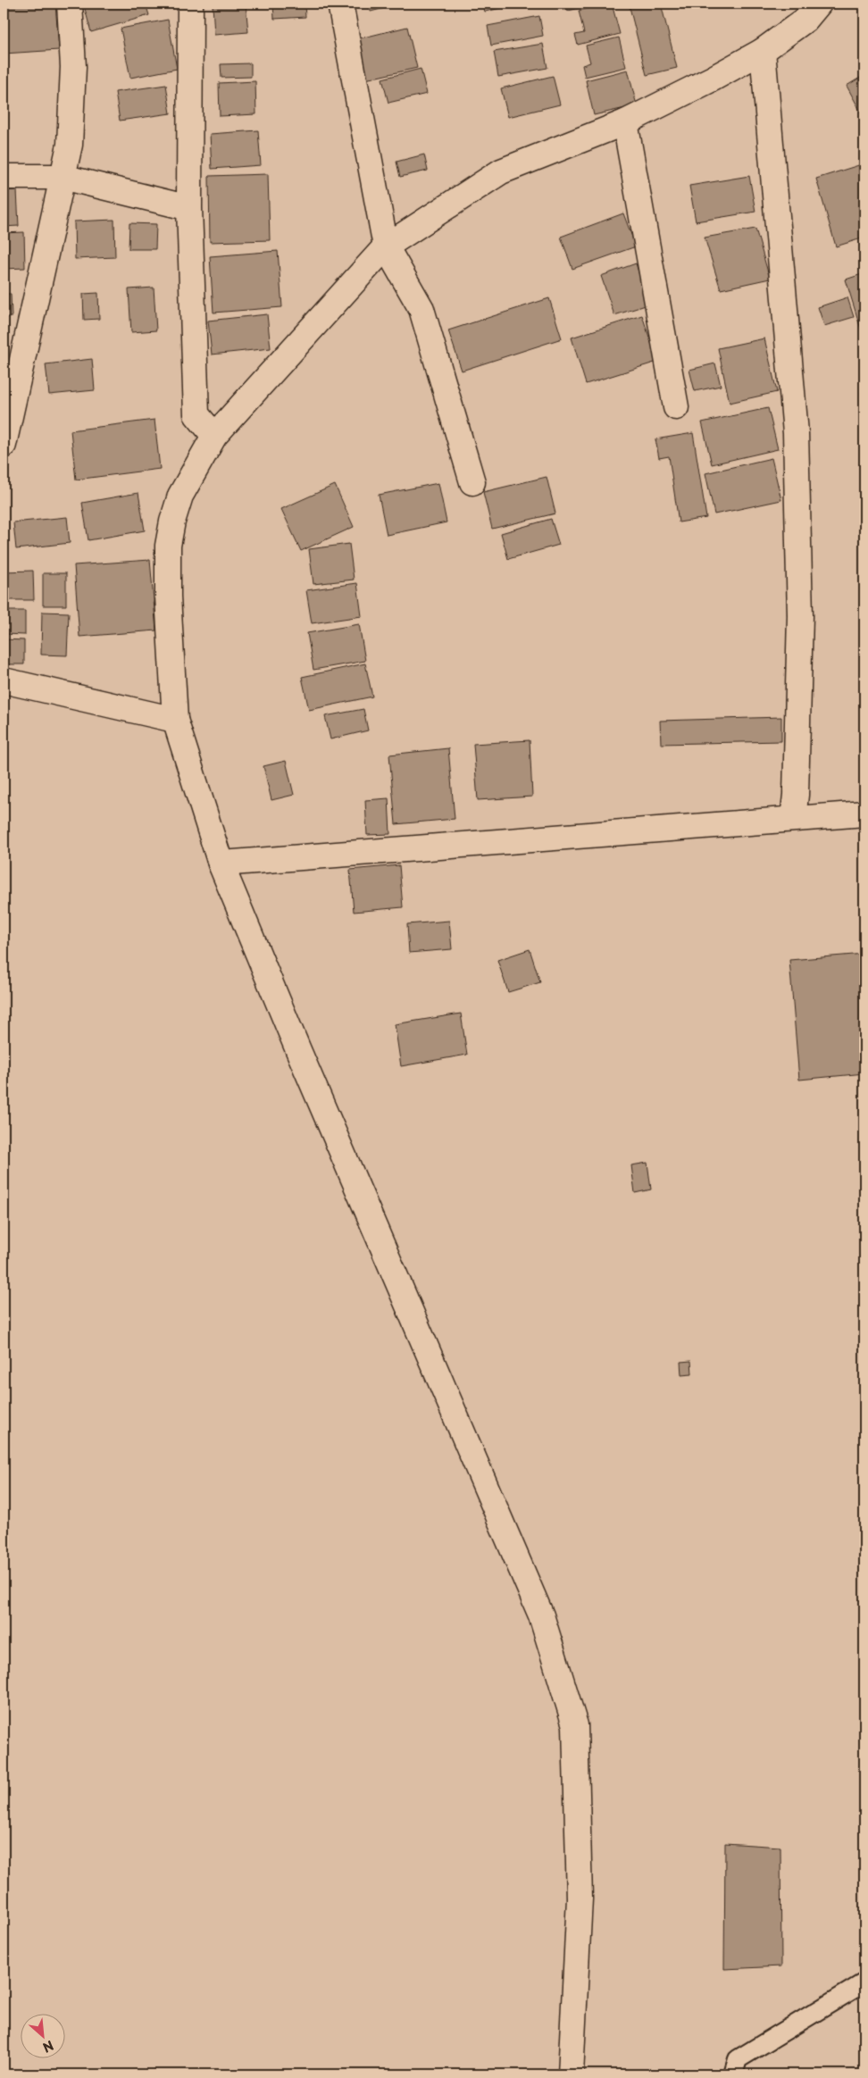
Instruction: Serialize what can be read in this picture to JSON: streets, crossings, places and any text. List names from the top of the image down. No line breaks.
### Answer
{"north":"bottom right"}
